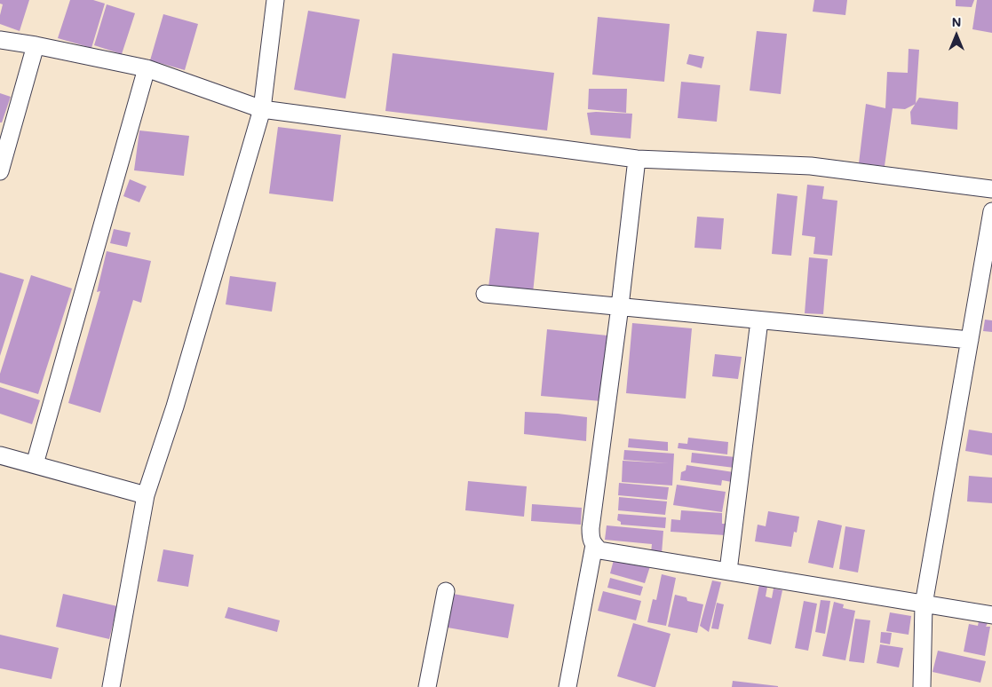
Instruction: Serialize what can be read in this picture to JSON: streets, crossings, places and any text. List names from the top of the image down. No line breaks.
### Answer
{"north":"top"}
